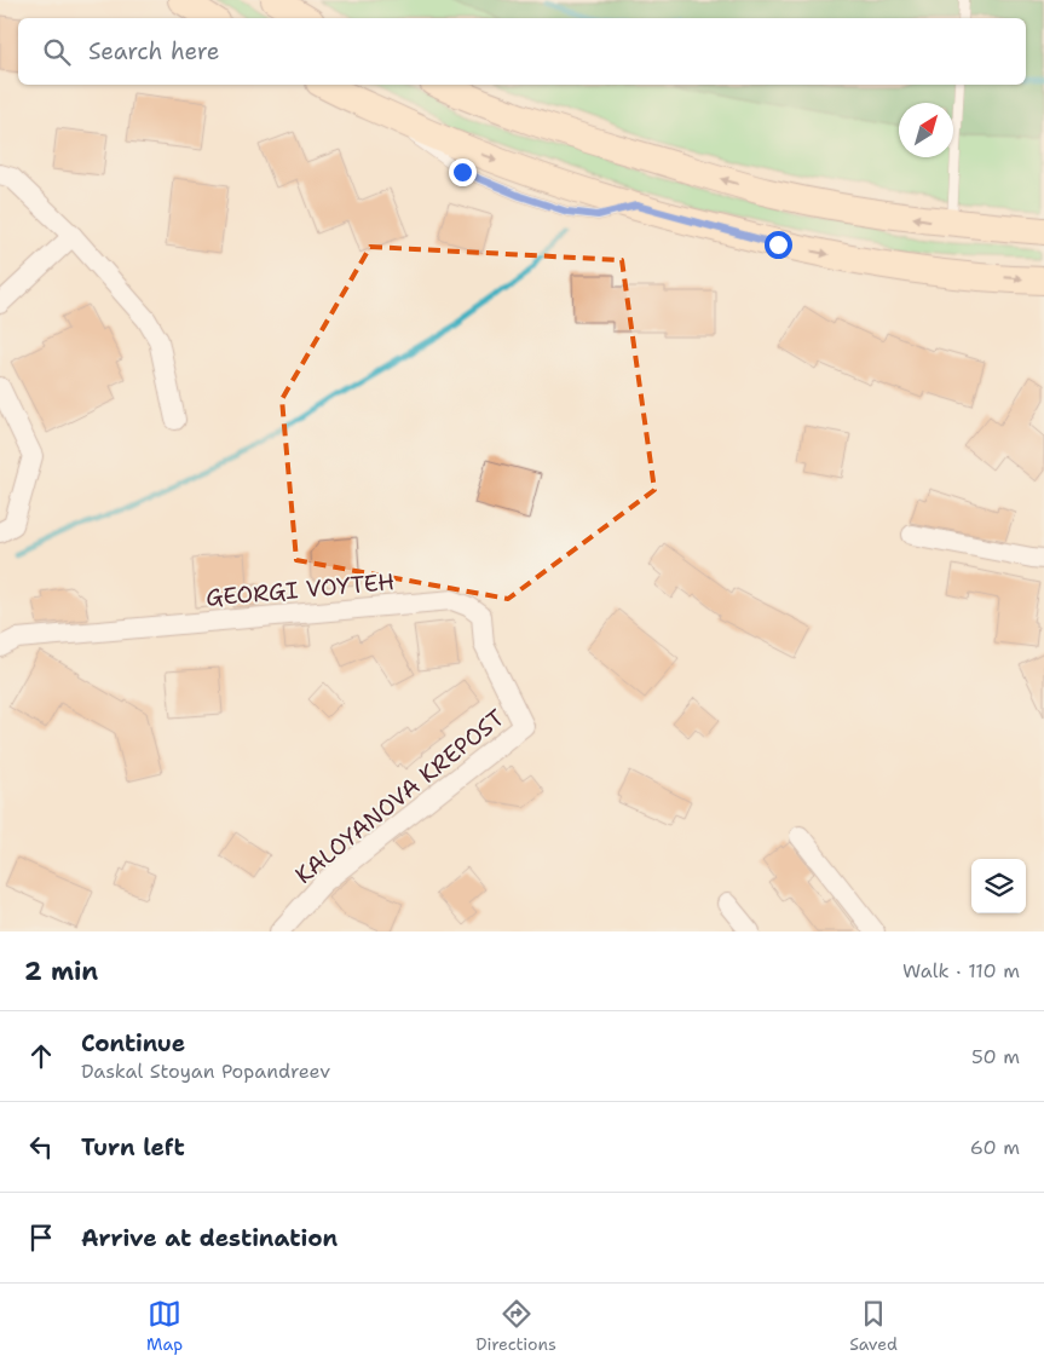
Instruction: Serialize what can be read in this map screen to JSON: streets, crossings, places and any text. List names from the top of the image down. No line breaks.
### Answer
{"streets":{"street":["GEORGI VOYTEH","KALOYANOVA KREPOST"]},"crossings":[["GEORGI VOYTEH","KALOYANOVA KREPOST"]],"north":"top right","page":{"search":"Search here","heading":["2 min","Walk · 110 m"],"list":[["Continue","Daskal Stoyan Popandreev","50 m"],["Turn left","60 m"],"Arrive at destination"],"nav":["Map","Directions","Saved"]}}
